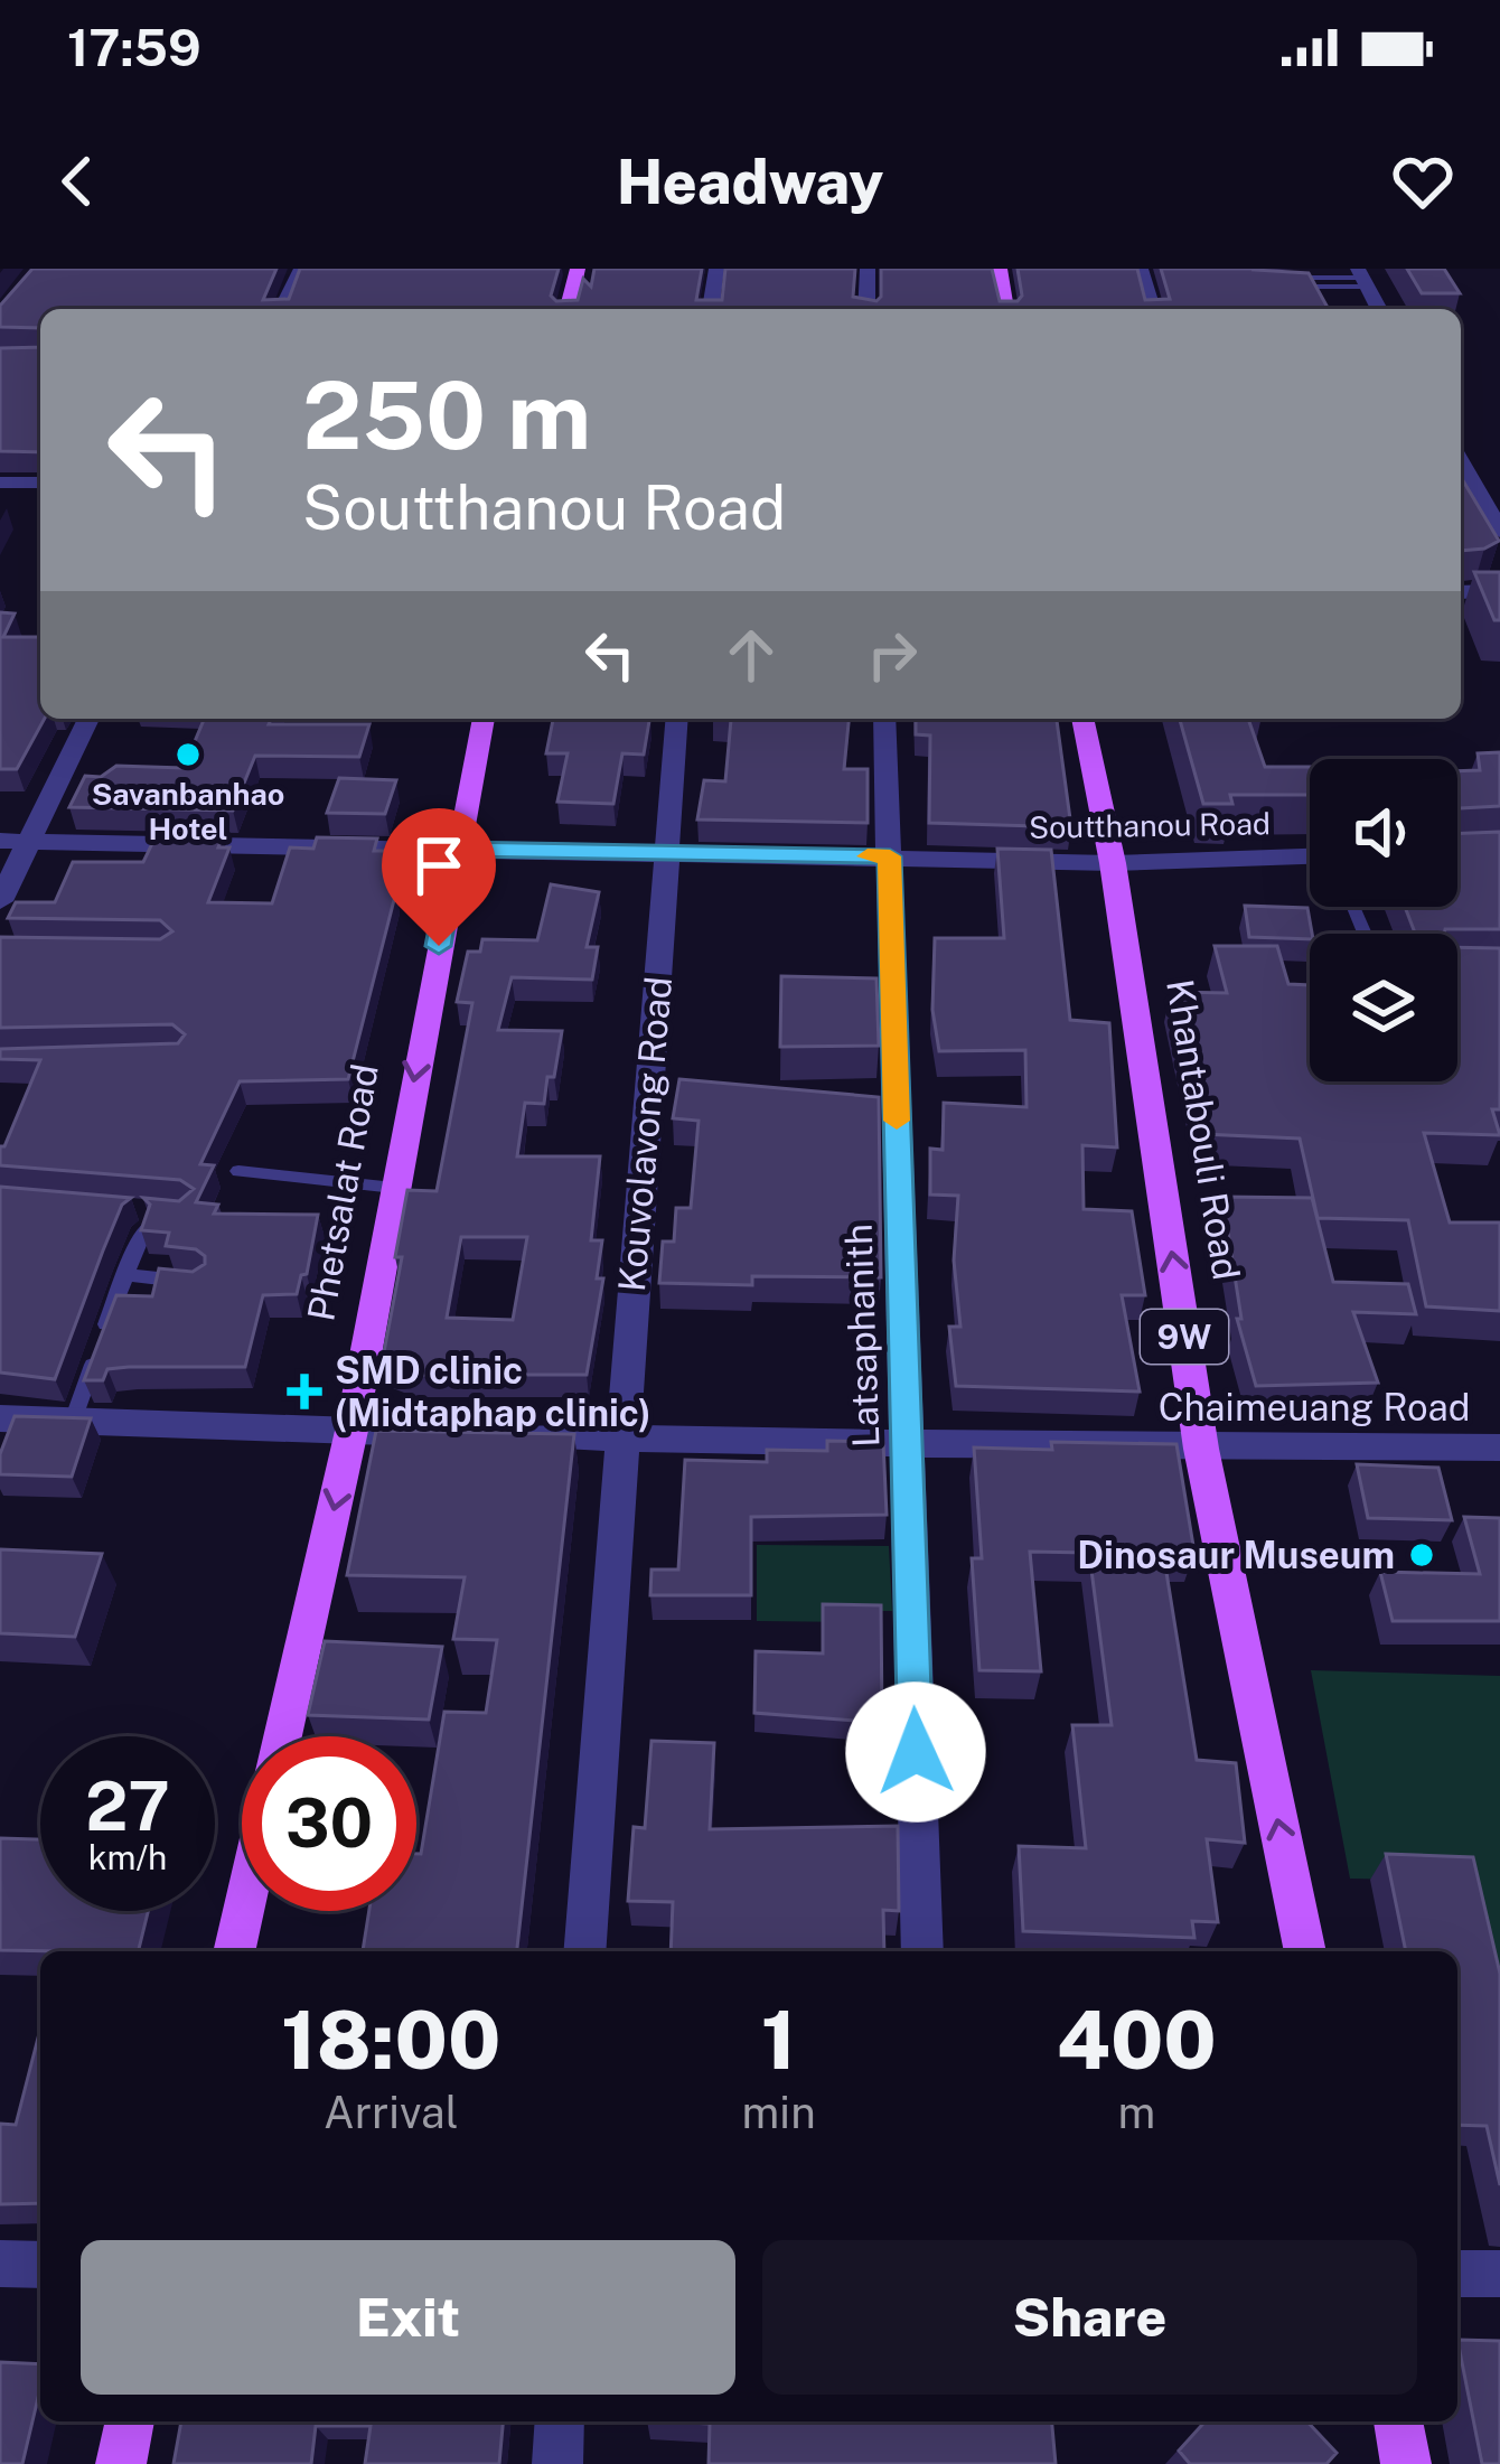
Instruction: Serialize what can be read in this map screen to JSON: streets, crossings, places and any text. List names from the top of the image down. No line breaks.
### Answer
{"streets":{"main road":["Khantabouli Road","Phetsalat Road","9W"],"street":["Soutthanou Road","Kouvolavong Road","Latsaphanith","Chaimeuang Road"]},"crossings":[["Soutthanou Road","Khantabouli Road"],["Soutthanou Road","Kouvolavong Road"],["Soutthanou Road","Phetsalat Road"],["Soutthanou Road","Latsaphanith"],["Khantabouli Road","Chaimeuang Road"],["Kouvolavong Road","Chaimeuang Road"],["Latsaphanith","Chaimeuang Road"]],"one_way":["Khantabouli Road","Phetsalat Road"],"places":{"other":["Savanbanhao Hotel","Dinosaur Museum"],"health":["SMD clinic (Midtaphap clinic)"]},"page":{"status":"17:59","header":"Headway","turn":["250 m","Soutthanou Road"],"speed":"27 km/h","limit":"30","eta":["18:00","Arrival","1","min","400","m"],"buttons":["Exit","Share"]}}
